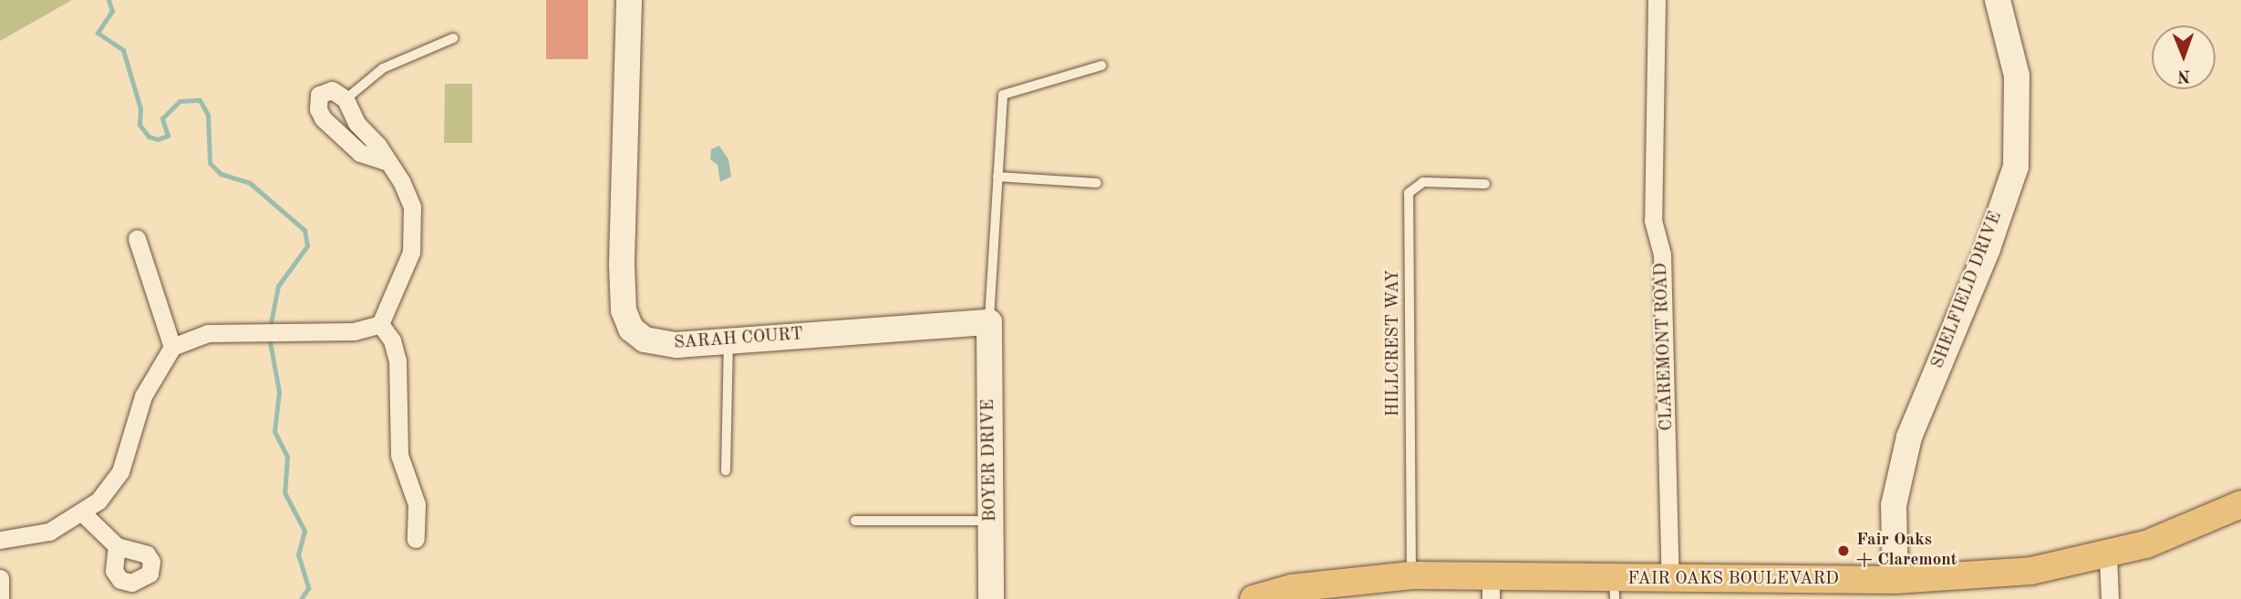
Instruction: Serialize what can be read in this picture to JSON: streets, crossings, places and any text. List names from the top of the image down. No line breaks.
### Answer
{"streets":{"main road":["FAIR OAKS BOULEVARD"],"street":["SHELFIELD DRIVE","SARAH COURT","CLAREMONT ROAD","BOYER DRIVE"],"lane":["HILLCREST WAY"]},"crossings":[["SHELFIELD DRIVE","FAIR OAKS BOULEVARD"],["SARAH COURT","BOYER DRIVE"],["HILLCREST WAY","FAIR OAKS BOULEVARD"],["CLAREMONT ROAD","FAIR OAKS BOULEVARD"]],"places":["Fair Oaks + Claremont"],"north":"bottom"}
